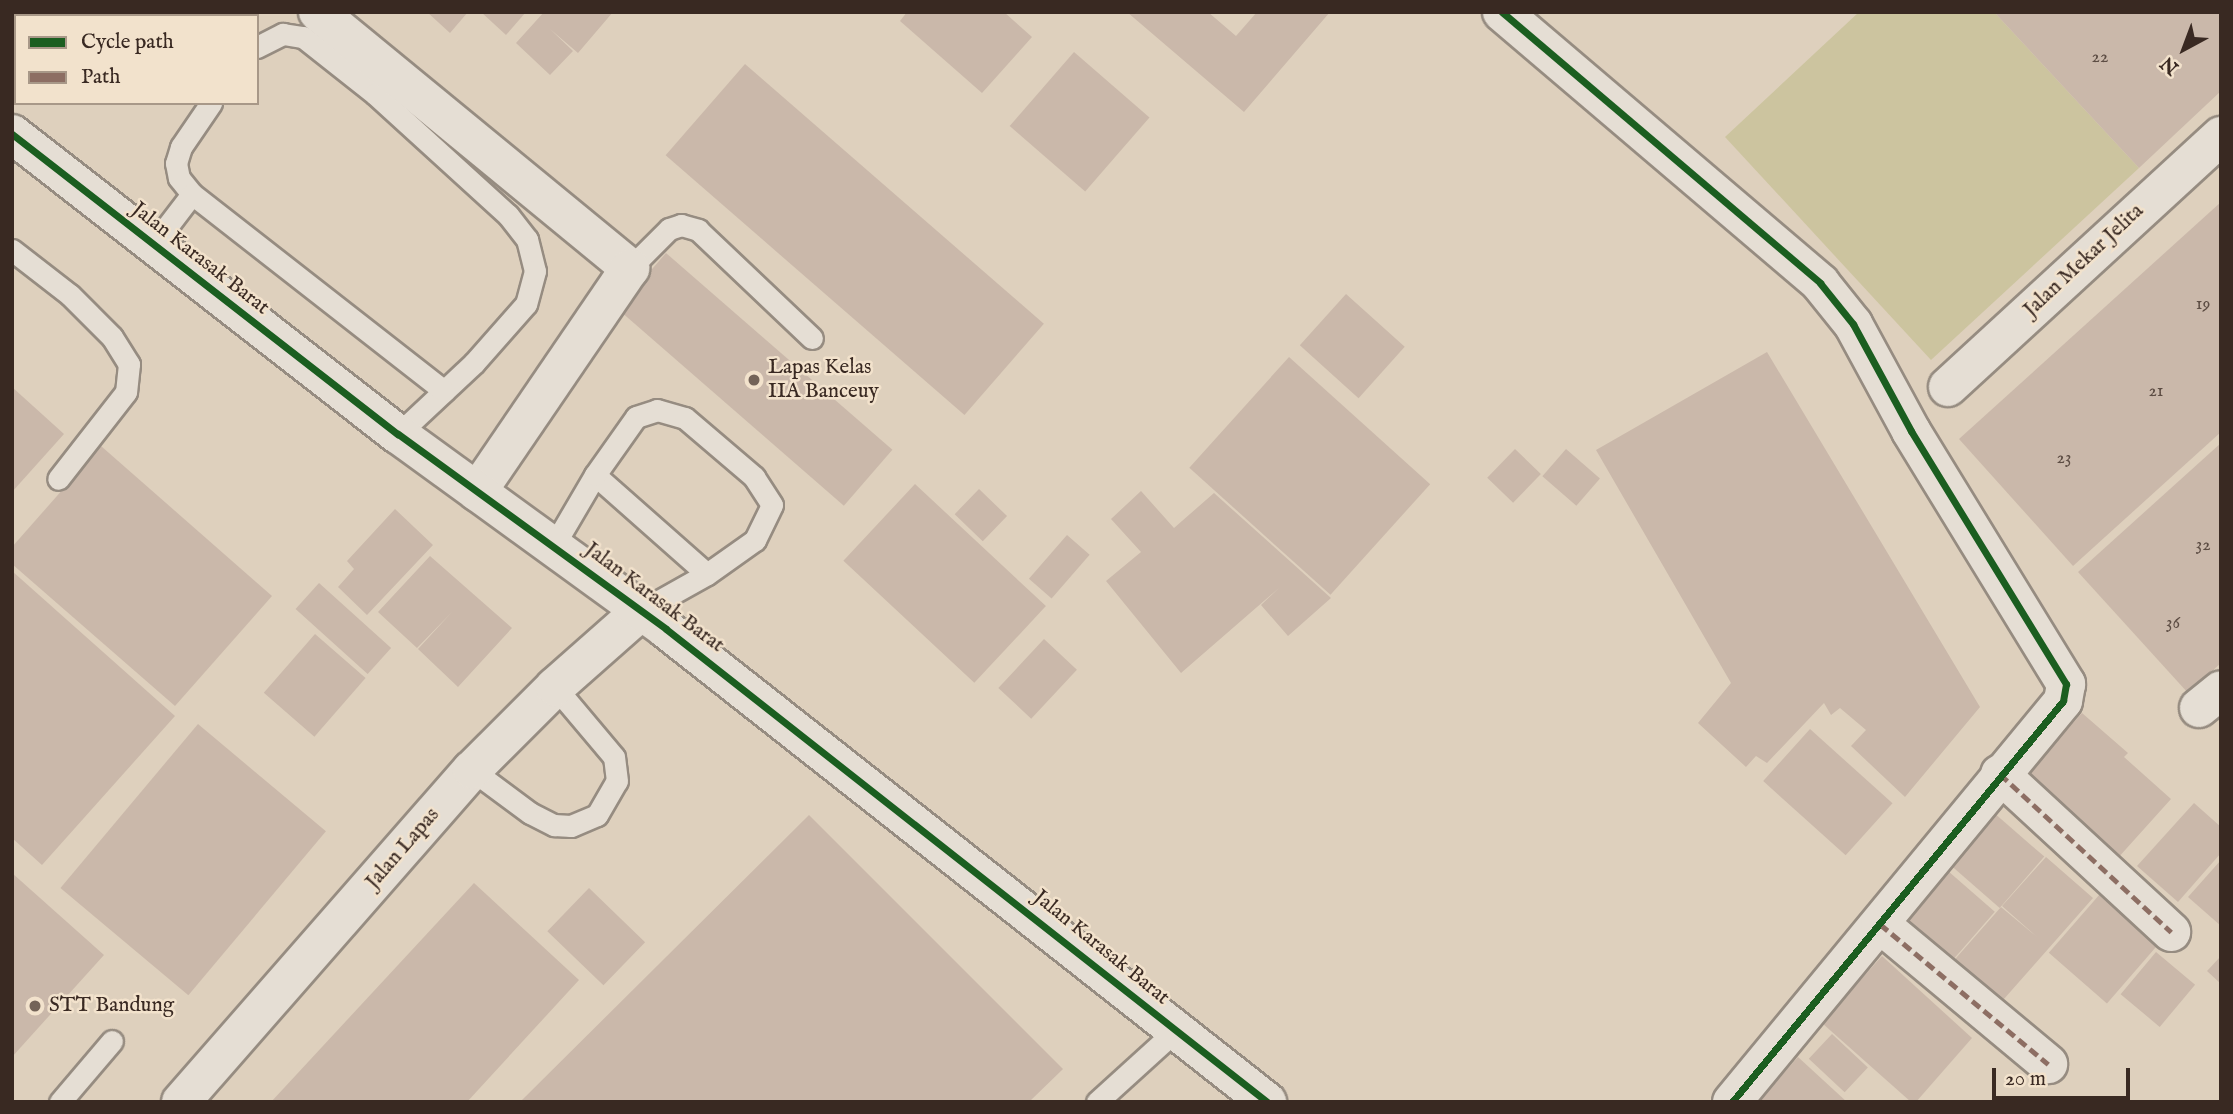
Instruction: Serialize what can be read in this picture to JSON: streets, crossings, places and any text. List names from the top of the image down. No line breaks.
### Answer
{"streets":{"street":["Jalan Karasak Barat","Jalan Mekar Jelita","Jalan Lapas"]},"crossings":[["Jalan Karasak Barat","Jalan Lapas"]],"places":["Lapas Kelas IIA Banceuy","STT Bandung"],"house_numbers":["22","19","21","23","32","36"],"legend":["Cycle path","Path"],"scale_bar":"20 m","north":"bottom left"}
